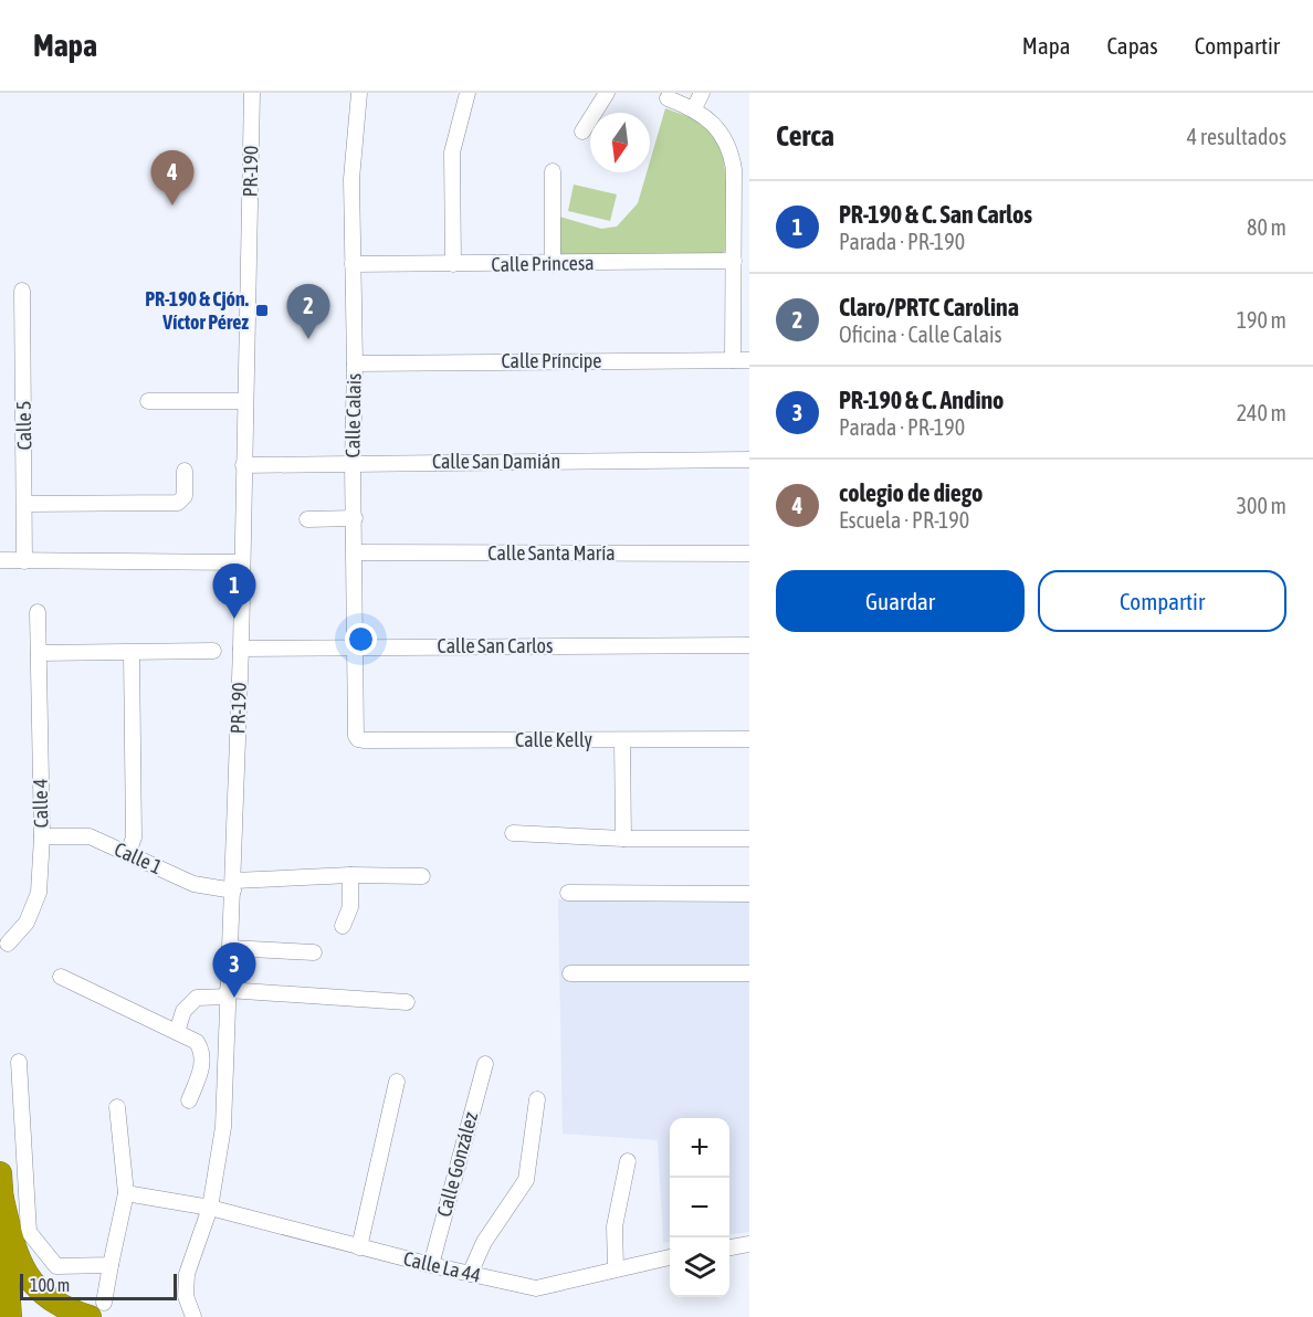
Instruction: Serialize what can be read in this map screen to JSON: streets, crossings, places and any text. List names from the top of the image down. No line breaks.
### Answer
{"streets":{"street":["PR-190","Calle Princesa","Calle Príncipe","Calle Calais","Calle 5","Calle San Damián","Calle Santa María","Calle San Carlos","Calle Kelly","Calle 4","Calle 1","Calle González","Calle La 44"]},"crossings":[["PR-190","Calle San Damián"],["PR-190","Calle San Carlos"],["PR-190","Calle 1"],["PR-190","Calle La 44"],["Calle Princesa","Calle Calais"],["Calle Príncipe","Calle Calais"],["Calle Calais","Calle San Damián"],["Calle Calais","Calle Santa María"],["Calle Calais","Calle San Carlos"],["Calle Calais","Calle Kelly"],["Calle 4","Calle 1"],["Calle González","Calle La 44"]],"places":{"transit":["PR-190 & Cjón. Víctor Pérez"]},"scale_bar":"100 m","north":"bottom","page":{"header":"Mapa","nav":["Mapa","Capas","Compartir"],"heading":["Cerca","4 resultados"],"pins":["4","2","1","3"],"list":[{"mark":"1","name":"PR-190 & C. San Carlos","note":"Parada · PR-190","value":"80 m"},{"mark":"2","name":"Claro/PRTC Carolina","note":"Oficina · Calle Calais","value":"190 m"},{"mark":"3","name":"PR-190 & C. Andino","note":"Parada · PR-190","value":"240 m"},{"mark":"4","name":"colegio de diego","note":"Escuela · PR-190","value":"300 m"}],"buttons":["Guardar","Compartir"],"map_buttons":["+","−"],"scale":"100 m"}}
